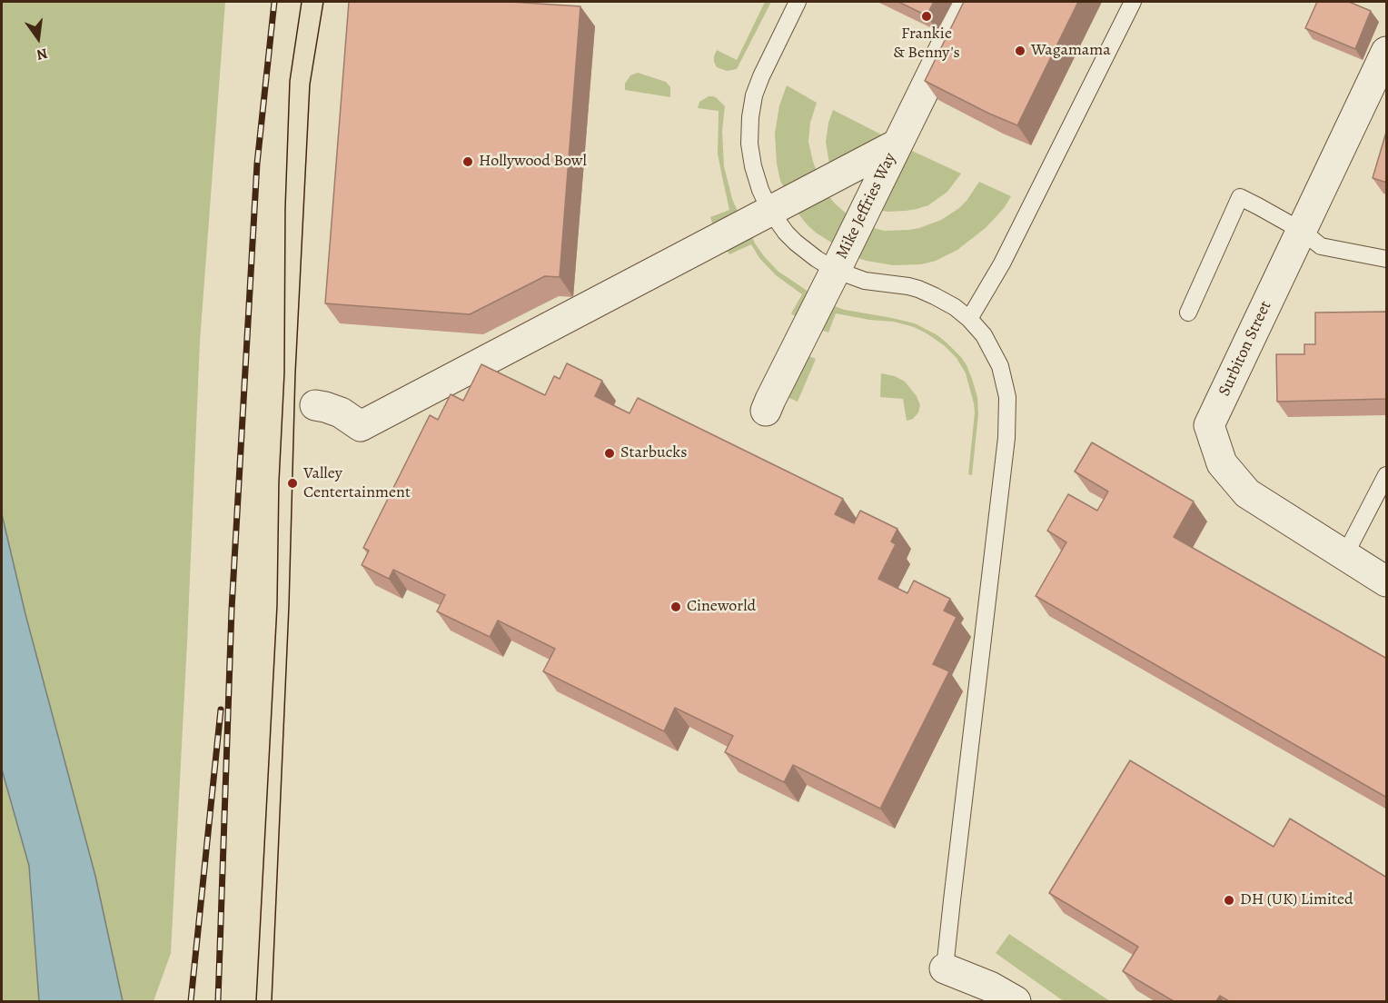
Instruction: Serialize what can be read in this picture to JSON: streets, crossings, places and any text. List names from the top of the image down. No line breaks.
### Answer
{"streets":{"street":["Mike Jeffries Way","Surbiton Street"]},"places":["Frankie & Benny's","Wagamama","Hollywood Bowl","Starbucks","Valley Centertainment","Cineworld","DH (UK) Limited"],"north":"bottom"}
